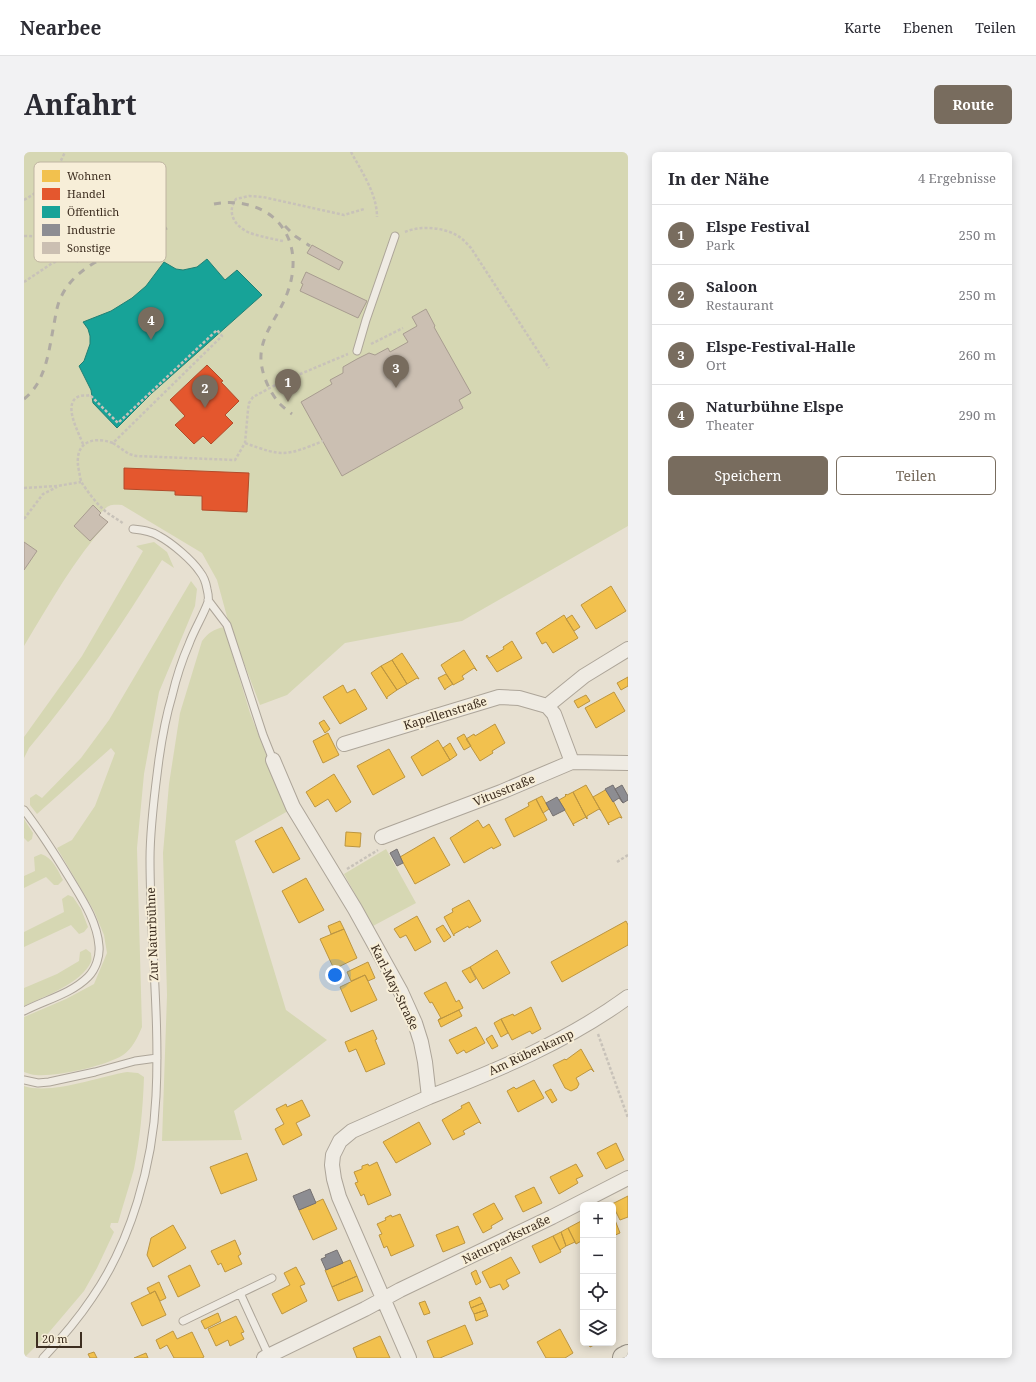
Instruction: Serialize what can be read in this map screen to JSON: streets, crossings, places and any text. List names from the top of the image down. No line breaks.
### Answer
{"streets":{"street":["Kapellenstraße","Vitusstraße","Karl-May-Straße","Am Rübenkamp","Naturparkstraße"],"lane":["Zur Naturbühne"]},"crossings":[["Karl-May-Straße","Am Rübenkamp"]],"legend":["Wohnen","Handel","Öffentlich","Industrie","Sonstige"],"scale_bar":"20 m","page":{"header":"Nearbee","nav":["Karte","Ebenen","Teilen"],"title":"Anfahrt","buttons":["Route",["Speichern","Teilen"]],"heading":["In der Nähe","4 Ergebnisse"],"list":[{"mark":"1","name":"Elspe Festival","note":"Park","value":"250 m"},{"mark":"2","name":"Saloon","note":"Restaurant","value":"250 m"},{"mark":"3","name":"Elspe-Festival-Halle","note":"Ort","value":"260 m"},{"mark":"4","name":"Naturbühne Elspe","note":"Theater","value":"290 m"}],"pins":["4","3","1","2"],"map_buttons":["+","−"],"scale":"20 m"}}
